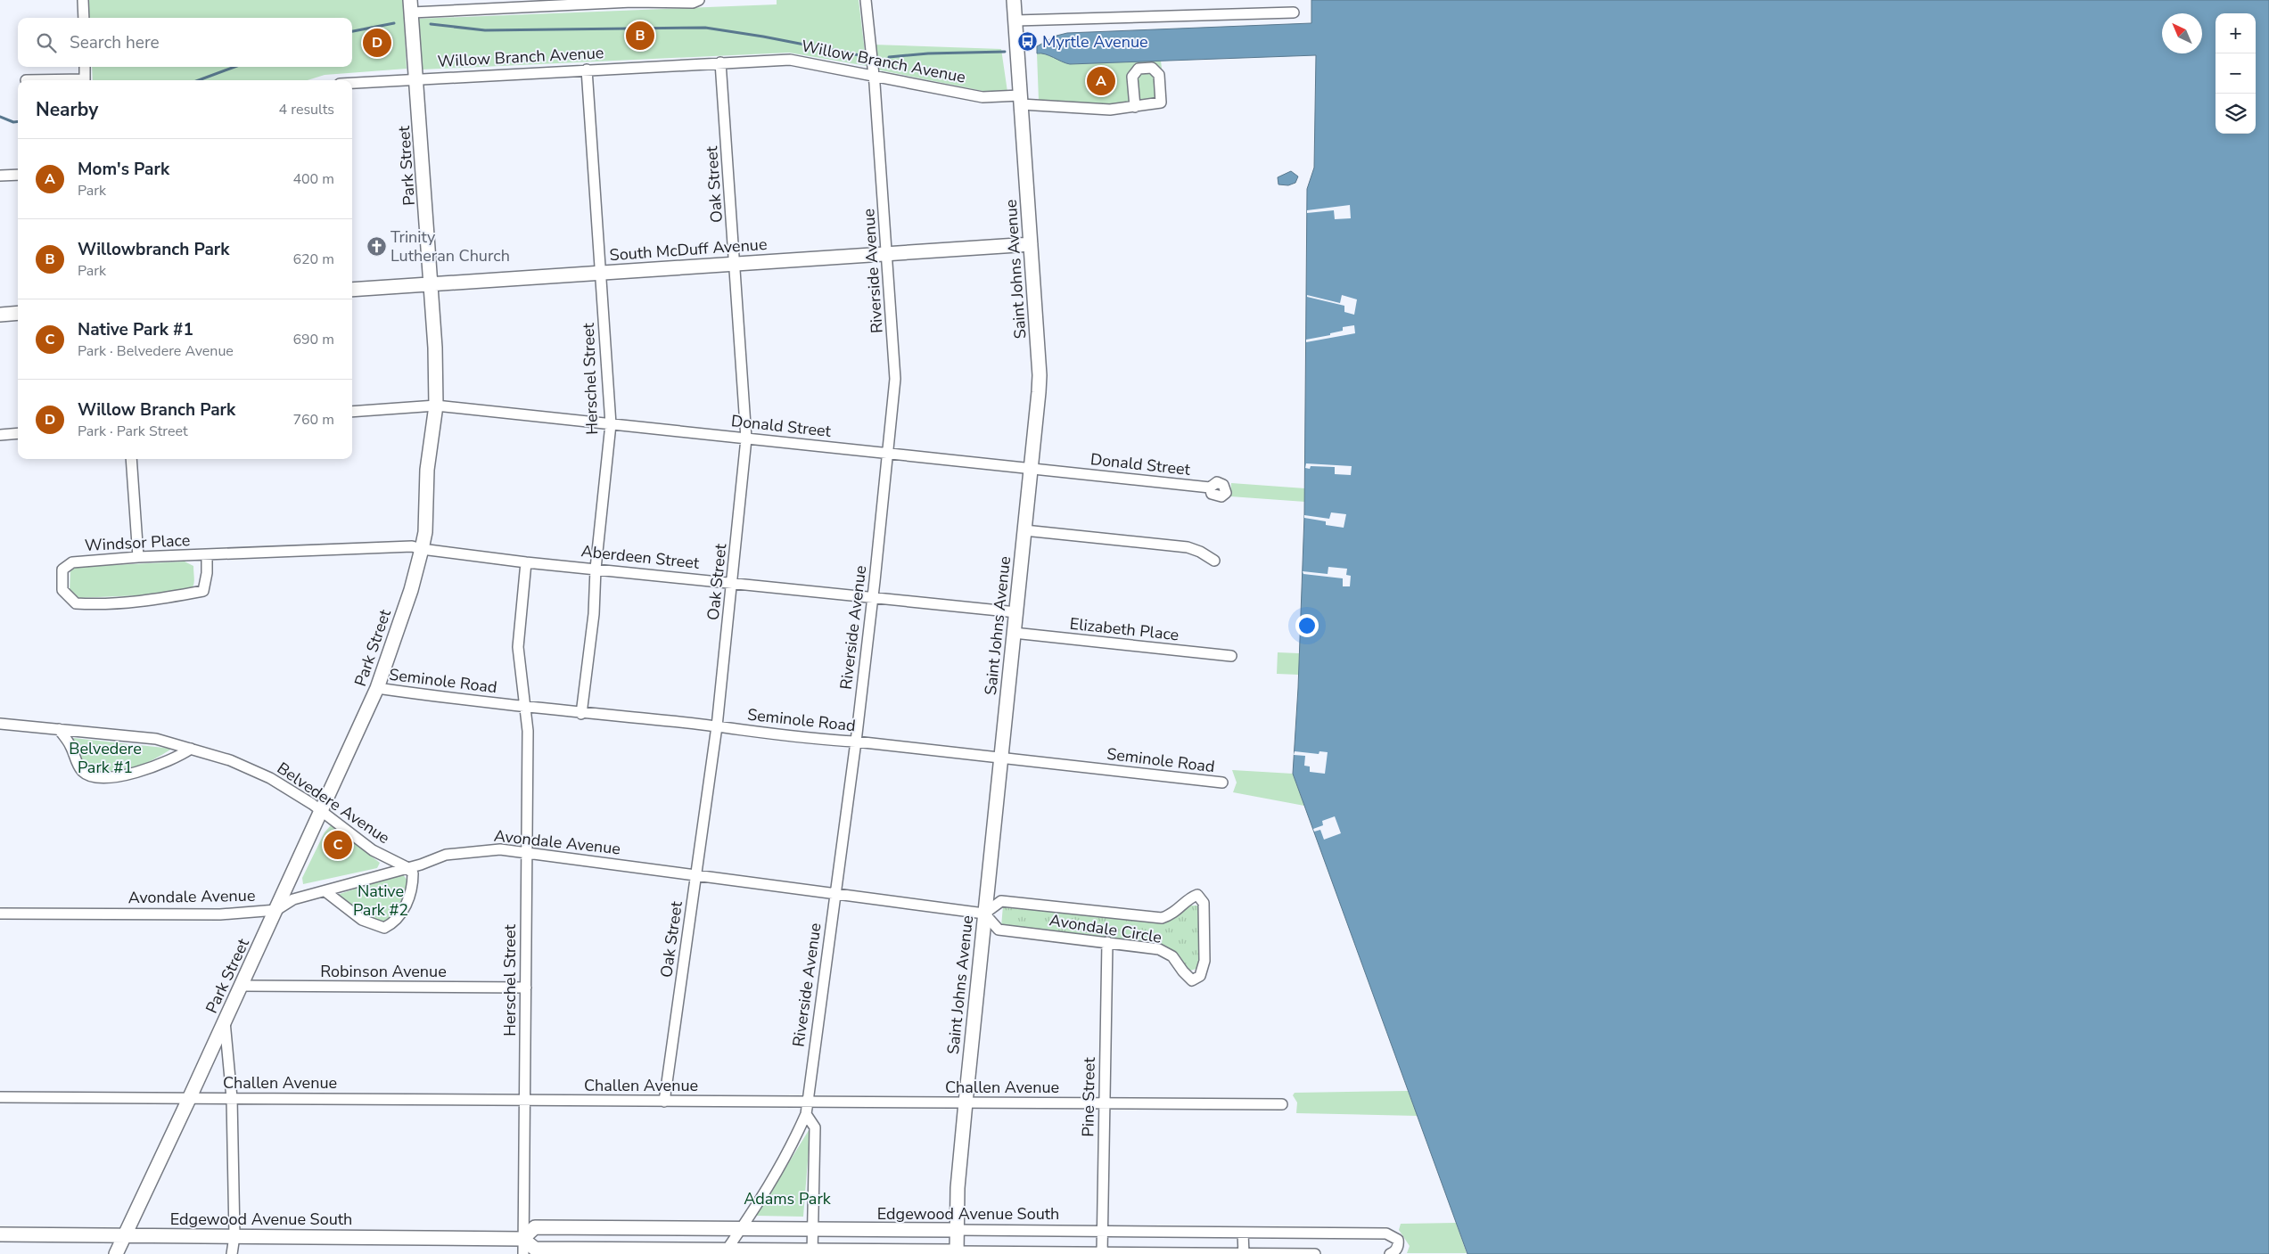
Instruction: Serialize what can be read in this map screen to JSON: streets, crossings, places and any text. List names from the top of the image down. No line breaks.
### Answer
{"streets":{"main road":["Park Street","South McDuff Avenue","Saint Johns Avenue","Edgewood Avenue South"],"street":["Willow Branch Avenue","Oak Street","Riverside Avenue","Herschel Street","Donald Street","Windsor Place","Aberdeen Street","Elizabeth Place","Seminole Road","Belvedere Avenue","Avondale Avenue","Avondale Circle","Robinson Avenue","Challen Avenue","Pine Street"]},"crossings":[["Willow Branch Avenue","Park Street"],["Willow Branch Avenue","Oak Street"],["Willow Branch Avenue","Saint Johns Avenue"],["Willow Branch Avenue","Riverside Avenue"],["Willow Branch Avenue","Herschel Street"],["Park Street","South McDuff Avenue"],["Park Street","Donald Street"],["Park Street","Windsor Place"],["Park Street","Aberdeen Street"],["Park Street","Seminole Road"],["Park Street","Belvedere Avenue"],["Park Street","Avondale Avenue"],["Park Street","Robinson Avenue"],["Park Street","Challen Avenue"],["Park Street","Edgewood Avenue South"],["Oak Street","South McDuff Avenue"],["Oak Street","Donald Street"],["Oak Street","Aberdeen Street"],["Oak Street","Seminole Road"],["Oak Street","Avondale Avenue"],["Oak Street","Challen Avenue"],["South McDuff Avenue","Saint Johns Avenue"],["South McDuff Avenue","Riverside Avenue"],["South McDuff Avenue","Herschel Street"],["Saint Johns Avenue","Donald Street"],["Saint Johns Avenue","Aberdeen Street"],["Saint Johns Avenue","Elizabeth Place"],["Saint Johns Avenue","Seminole Road"],["Saint Johns Avenue","Avondale Avenue"],["Saint Johns Avenue","Avondale Circle"],["Saint Johns Avenue","Challen Avenue"],["Saint Johns Avenue","Edgewood Avenue South"],["Riverside Avenue","Donald Street"],["Riverside Avenue","Aberdeen Street"],["Riverside Avenue","Seminole Road"],["Riverside Avenue","Avondale Avenue"],["Riverside Avenue","Challen Avenue"],["Herschel Street","Donald Street"],["Herschel Street","Aberdeen Street"],["Herschel Street","Seminole Road"],["Herschel Street","Avondale Avenue"],["Herschel Street","Robinson Avenue"],["Herschel Street","Challen Avenue"],["Herschel Street","Edgewood Avenue South"],["Windsor Place","Aberdeen Street"],["Belvedere Avenue","Avondale Avenue"],["Avondale Avenue","Avondale Circle"],["Avondale Circle","Pine Street"],["Challen Avenue","Pine Street"],["Pine Street","Edgewood Avenue South"]],"parks":["Belvedere Park #1","Native Park #2","Adams Park"],"places":{"bus stop":["Myrtle Avenue"],"church":["Trinity Lutheran Church"]},"north":"top left","page":{"map_buttons":["+","−"],"search":"Search here","pins":["B","D","A","C"],"heading":["Nearby","4 results"],"list":[{"mark":"A","name":"Mom's Park","note":"Park","value":"400 m"},{"mark":"B","name":"Willowbranch Park","note":"Park","value":"620 m"},{"mark":"C","name":"Native Park #1","note":"Park · Belvedere Avenue","value":"690 m"},{"mark":"D","name":"Willow Branch Park","note":"Park · Park Street","value":"760 m"}]}}
